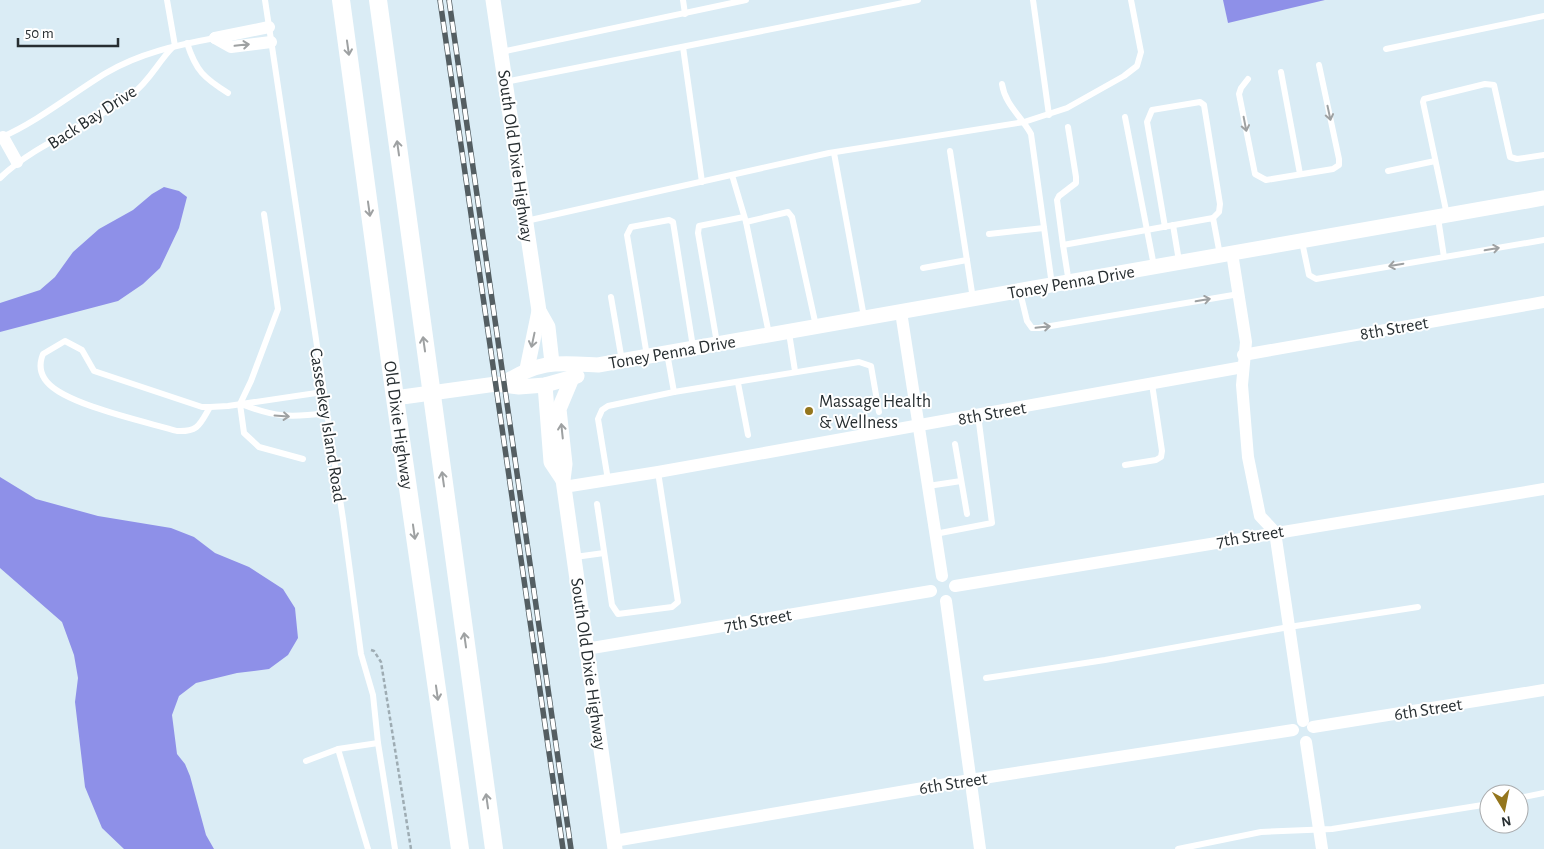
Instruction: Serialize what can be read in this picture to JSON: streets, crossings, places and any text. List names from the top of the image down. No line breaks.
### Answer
{"streets":{"main road":["Old Dixie Highway"],"street":["Back Bay Drive","South Old Dixie Highway","Toney Penna Drive","8th Street","7th Street","6th Street"],"lane":["Casseekey Island Road"]},"crossings":[["Back Bay Drive","Casseekey Island Road"],["South Old Dixie Highway","Toney Penna Drive"],["South Old Dixie Highway","8th Street"],["South Old Dixie Highway","7th Street"],["South Old Dixie Highway","6th Street"],["Toney Penna Drive","Old Dixie Highway"]],"places":["Massage Health & Wellness"],"scale_bar":"50 m","north":"bottom"}
